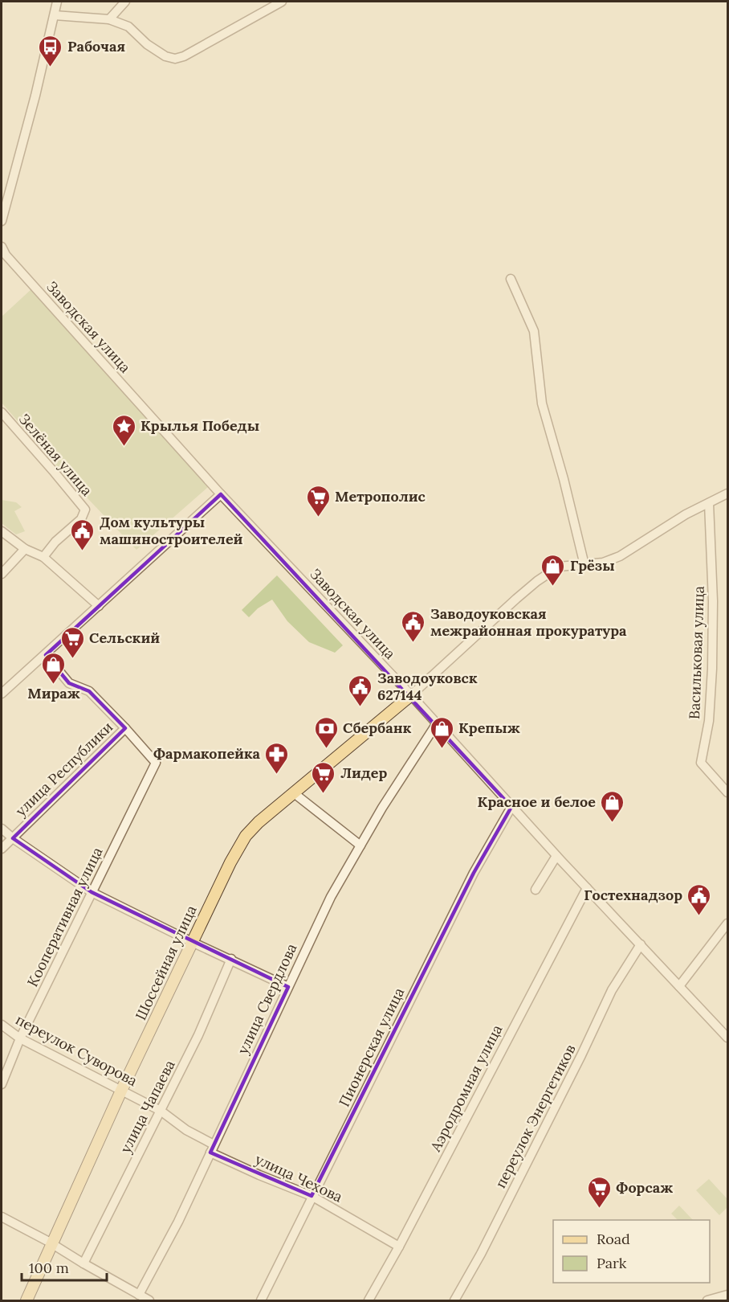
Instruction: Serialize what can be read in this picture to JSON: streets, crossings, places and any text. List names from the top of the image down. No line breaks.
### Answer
{"streets":{"main road":["Шоссейная улица"],"street":["Заводская улица","Зелёная улица","Васильковая улица","улица Республики","Кооперативная улица","улица Свердлова","Пионерская улица","переулок Суворова","Аэродромная улица","улица Чапаева","переулок Энергетиков","улица Чехова"]},"crossings":[["Заводская улица","Шоссейная улица"],["Заводская улица","улица Свердлова"],["Заводская улица","Пионерская улица"],["Заводская улица","Аэродромная улица"],["Заводская улица","переулок Энергетиков"],["улица Республики","Кооперативная улица"],["Кооперативная улица","переулок Суворова"],["Шоссейная улица","переулок Суворова"],["улица Свердлова","переулок Суворова"],["улица Свердлова","улица Чехова"],["Пионерская улица","улица Чехова"],["переулок Суворова","улица Чапаева"],["переулок Суворова","улица Чехова"],["Аэродромная улица","улица Чехова"]],"places":{"bus stop":["Рабочая"],"place":["Крылья Победы"],"supermarket":["Метрополис","Сельский","Лидер","Форсаж"],"public building":["Дом культуры машиностроителей","Заводоуковская межрайонная прокуратура","Заводоуковск 627144","Гостехнадзор"],"shop":["Грёзы","Мираж","Крепыж","Красное и белое"],"bank":["Сбербанк"],"pharmacy":["Фармакопейка"]},"legend":["Road","Park"],"scale_bar":"100 m"}
